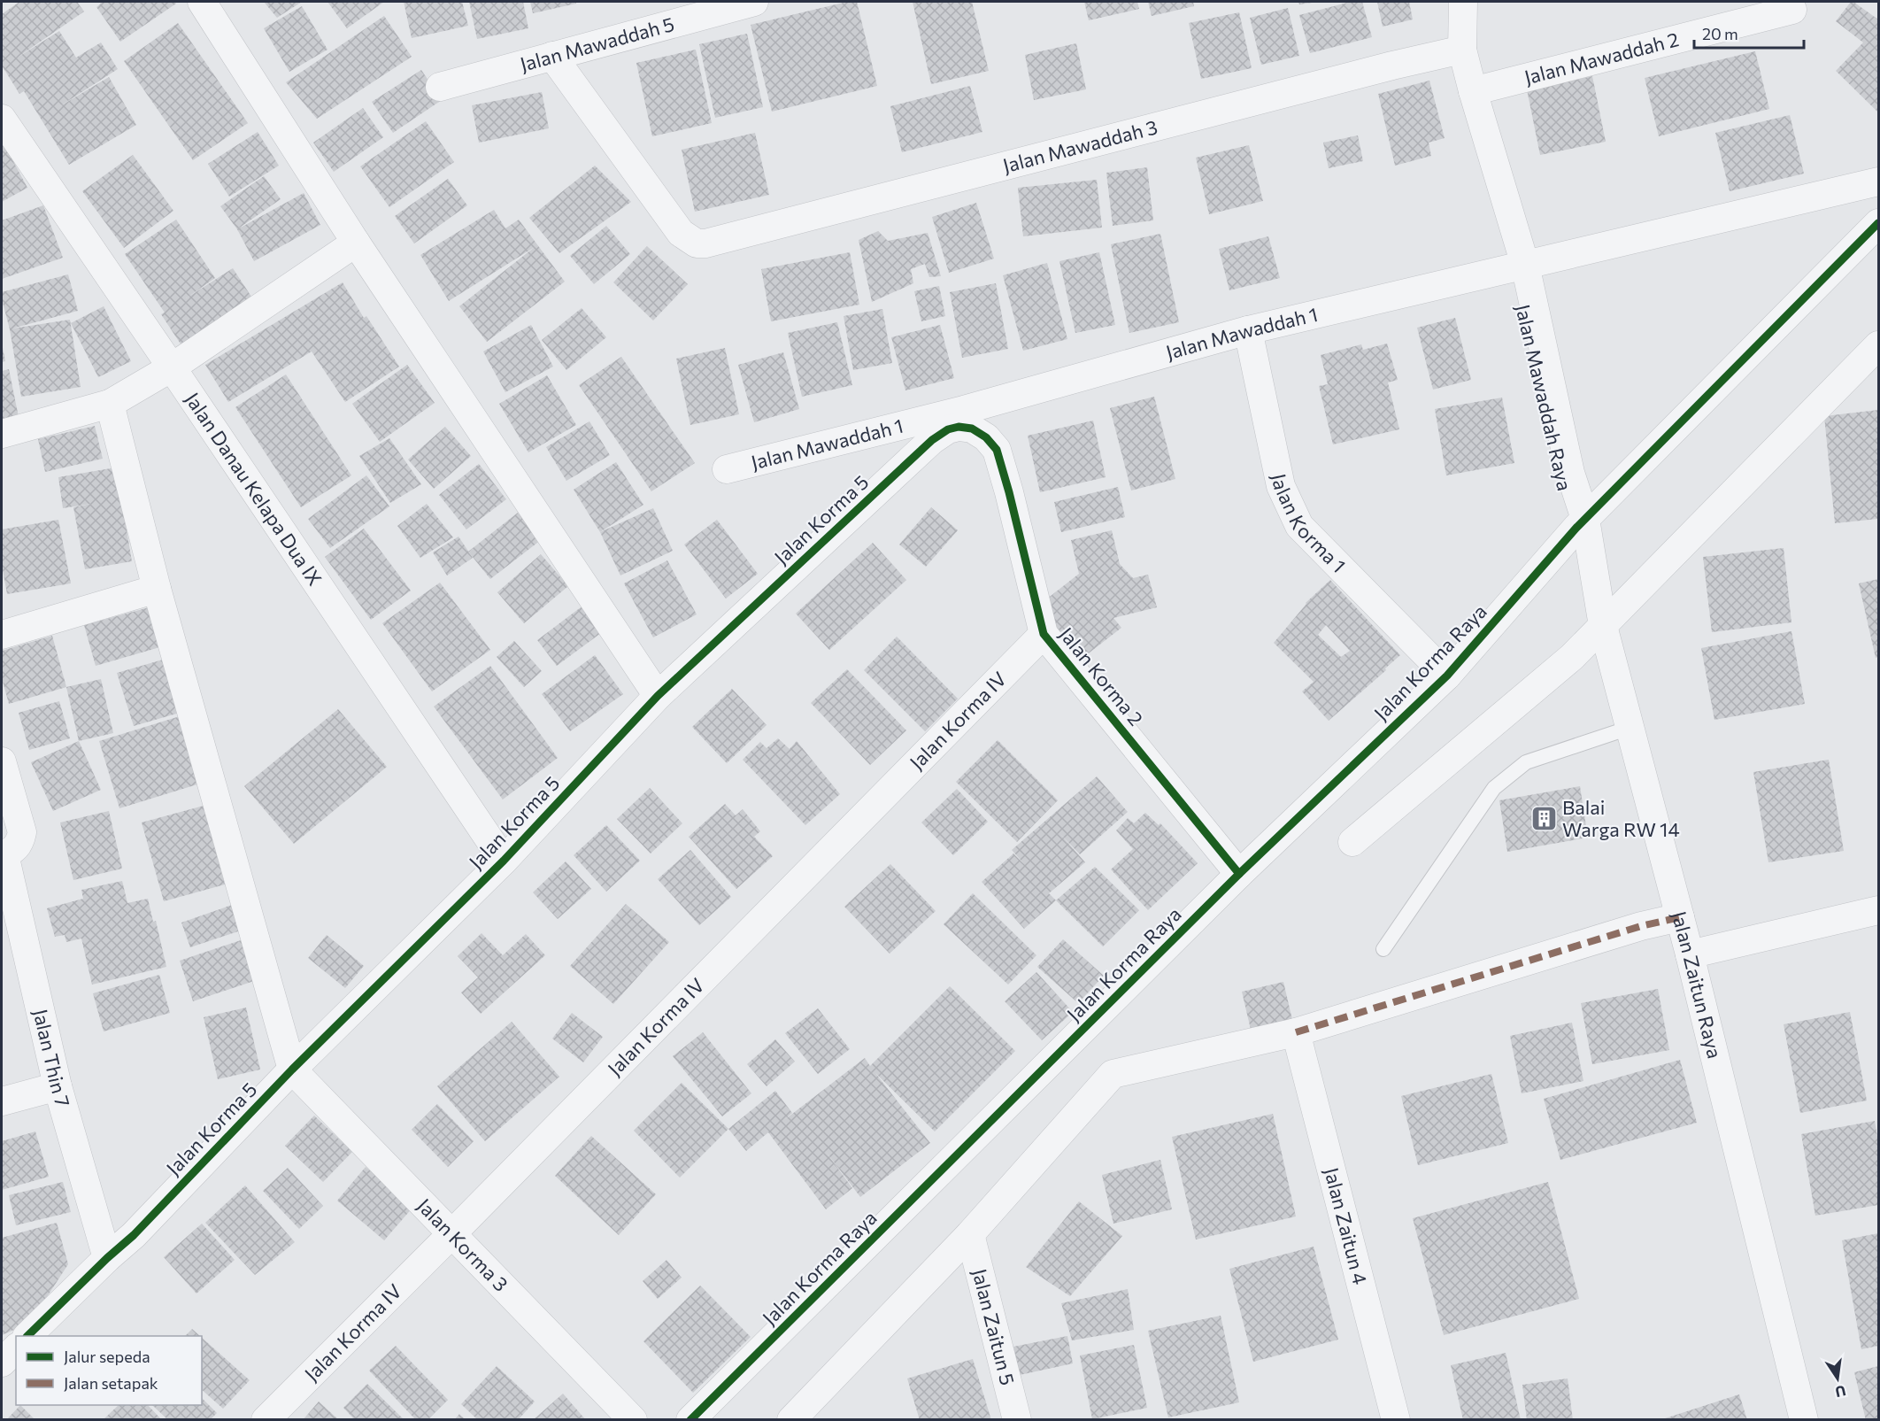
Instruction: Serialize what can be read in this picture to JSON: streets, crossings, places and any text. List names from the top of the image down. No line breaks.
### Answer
{"streets":{"street":["Jalan Mawaddah 5","Jalan Mawaddah 2","Jalan Mawaddah 3","Jalan Mawaddah 1","Jalan Mawaddah Raya","Jalan Danau Kelapa Dua IX","Jalan Korma 5","Jalan Korma 1","Jalan Korma Raya","Jalan Korma 2","Jalan Korma IV","Jalan Zaitun Raya","Jalan Thin 7","Jalan Zaitun 4","Jalan Korma 3","Jalan Zaitun 5"]},"crossings":[["Jalan Mawaddah 5","Jalan Mawaddah 3"],["Jalan Mawaddah 2","Jalan Mawaddah Raya"],["Jalan Mawaddah 3","Jalan Mawaddah Raya"],["Jalan Mawaddah 1","Jalan Mawaddah Raya"],["Jalan Mawaddah 1","Jalan Korma 5"],["Jalan Mawaddah 1","Jalan Korma 1"],["Jalan Mawaddah 1","Jalan Korma 2"],["Jalan Mawaddah Raya","Jalan Korma Raya"],["Jalan Mawaddah Raya","Jalan Zaitun Raya"],["Jalan Danau Kelapa Dua IX","Jalan Korma 5"],["Jalan Korma 5","Jalan Korma 2"],["Jalan Korma 5","Jalan Thin 7"],["Jalan Korma 5","Jalan Korma 3"],["Jalan Korma 1","Jalan Korma Raya"],["Jalan Korma Raya","Jalan Korma 2"],["Jalan Korma 2","Jalan Korma IV"],["Jalan Korma IV","Jalan Korma 3"]],"places":{"building":["Balai Warga RW 14"]},"legend":["Jalur sepeda","Jalan setapak"],"scale_bar":"20 m","north":"bottom"}
